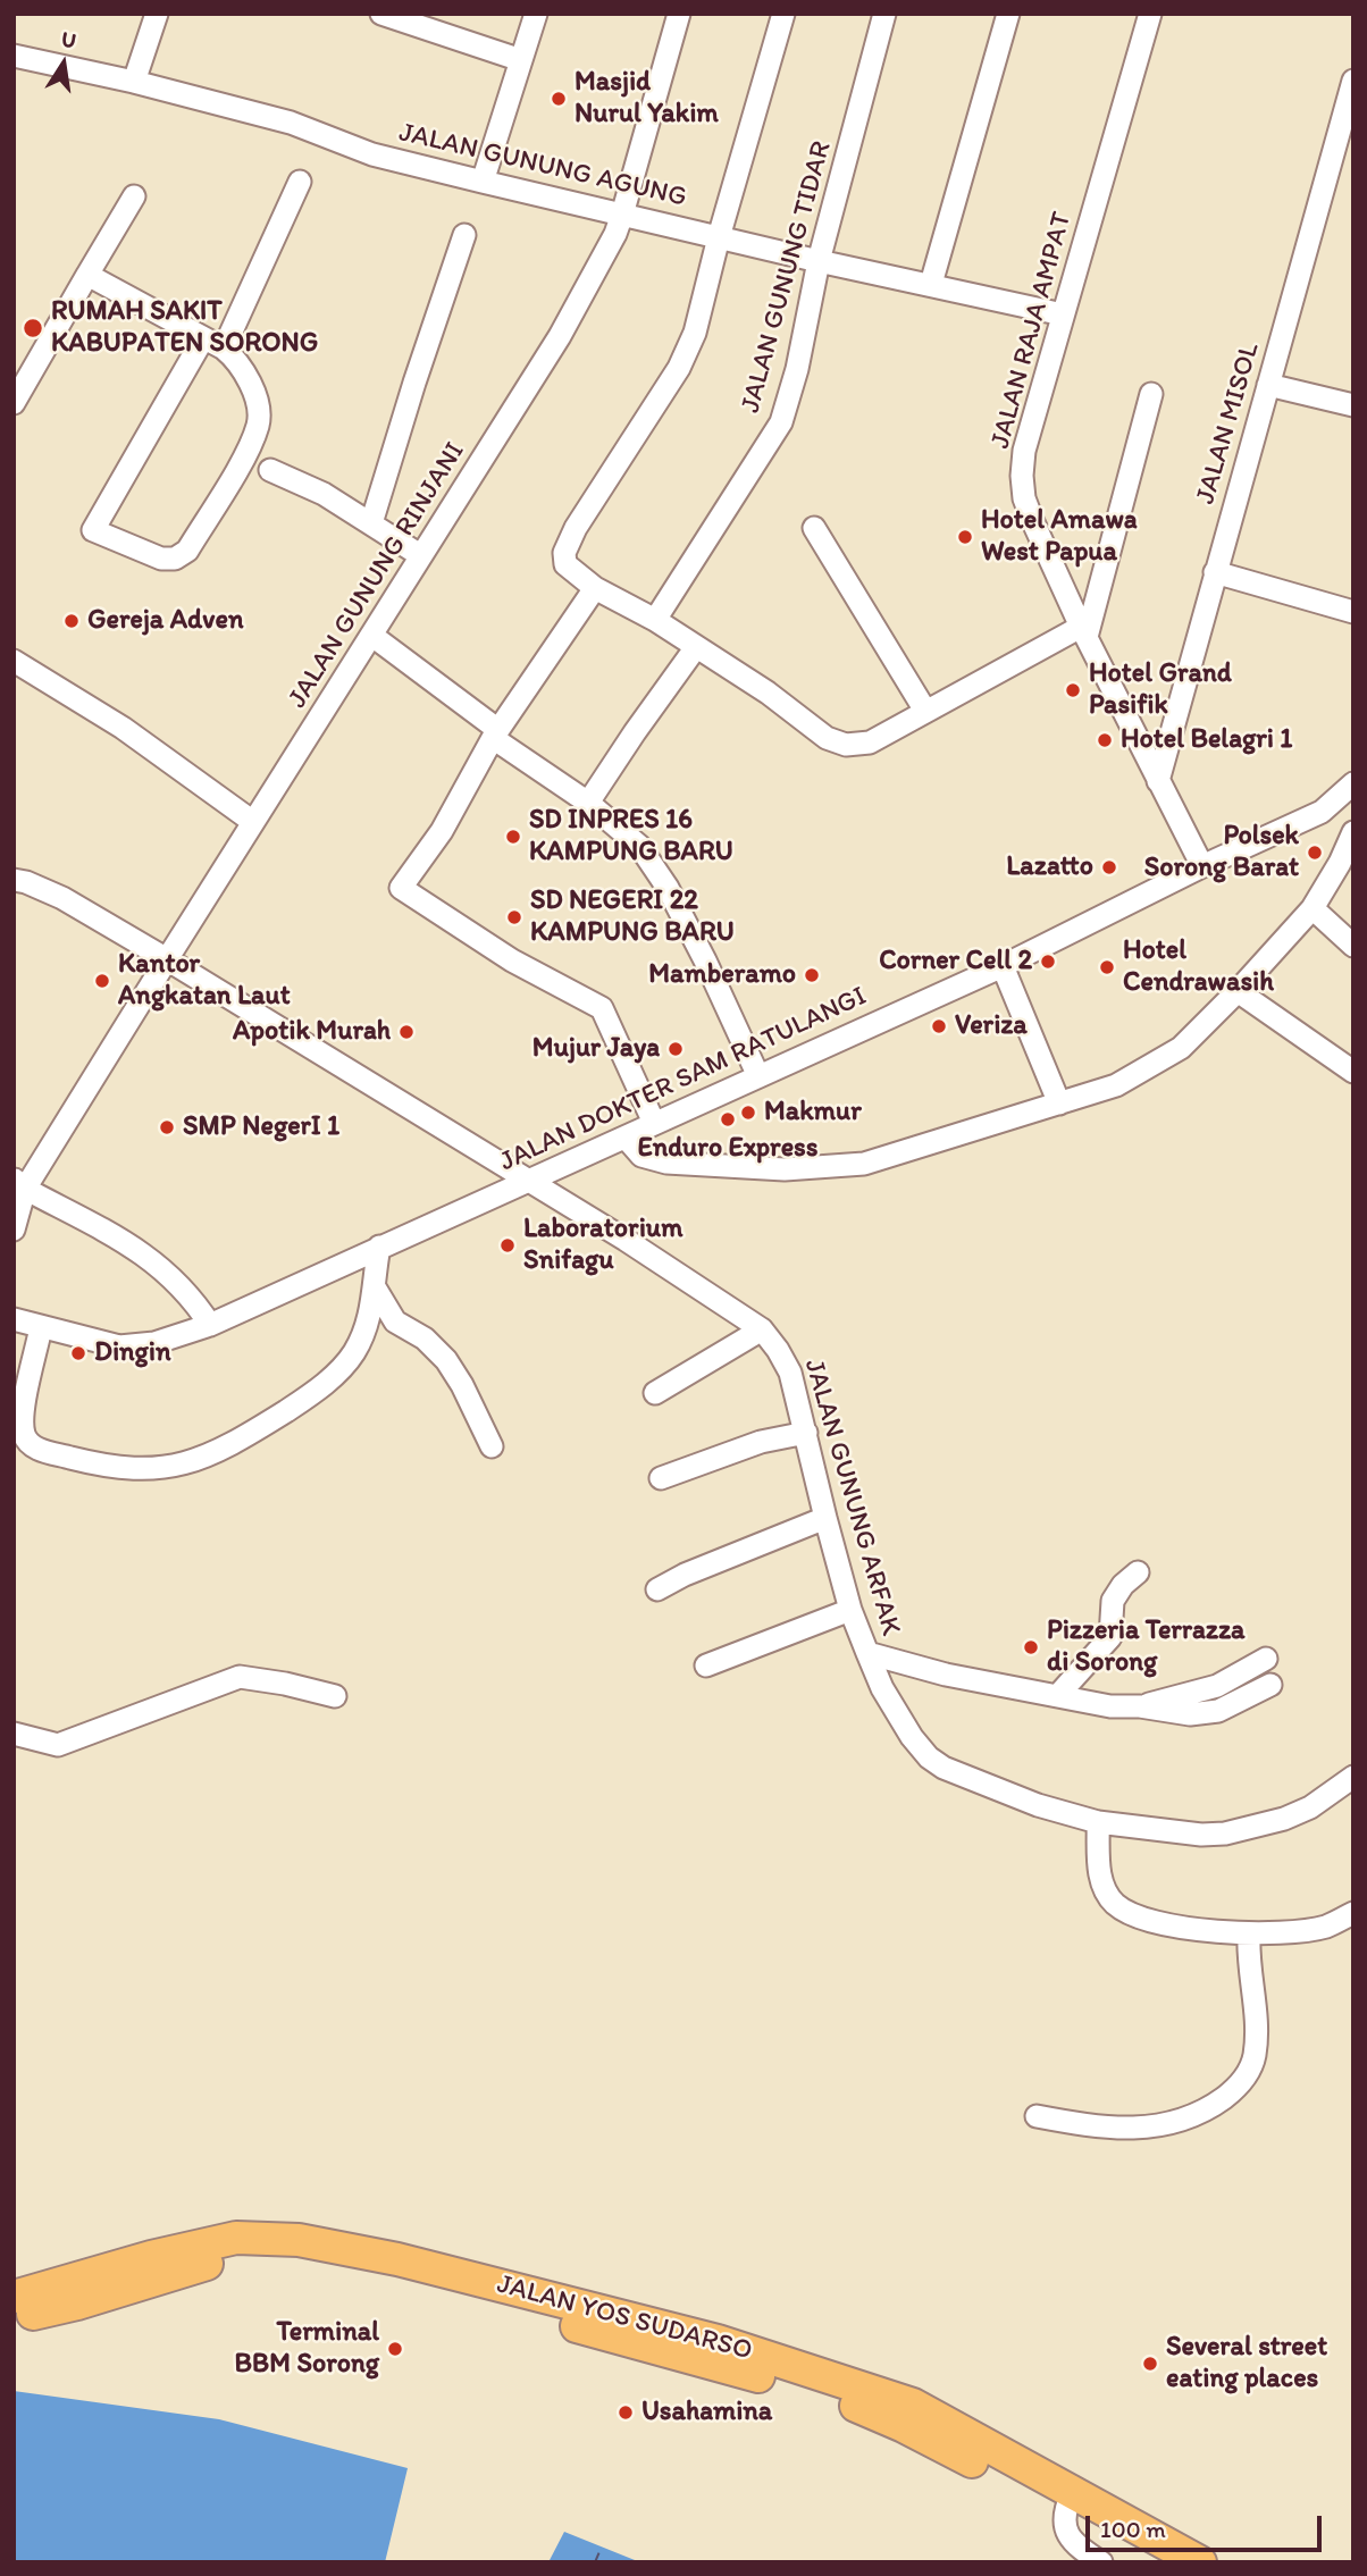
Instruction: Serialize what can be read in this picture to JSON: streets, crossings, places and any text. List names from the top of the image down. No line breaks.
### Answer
{"streets":{"highway":["JALAN YOS SUDARSO"],"street":["JALAN GUNUNG AGUNG","JALAN GUNUNG TIDAR","JALAN RAJA AMPAT","JALAN MISOL","JALAN GUNUNG RINJANI","JALAN DOKTER SAM RATULANGI","JALAN GUNUNG ARFAK"]},"crossings":[["JALAN GUNUNG AGUNG","JALAN GUNUNG TIDAR"],["JALAN GUNUNG AGUNG","JALAN RAJA AMPAT"],["JALAN GUNUNG AGUNG","JALAN GUNUNG RINJANI"],["JALAN RAJA AMPAT","JALAN MISOL"],["JALAN RAJA AMPAT","JALAN DOKTER SAM RATULANGI"],["JALAN GUNUNG RINJANI","JALAN GUNUNG ARFAK"],["JALAN DOKTER SAM RATULANGI","JALAN GUNUNG ARFAK"]],"places":["Masjid Nurul Yakim","RUMAH SAKIT KABUPATEN SORONG","Hotel Amawa West Papua","Gereja Adven","Hotel Grand Pasifik","Hotel Belagri 1","SD INPRES 16 KAMPUNG BARU","Polsek Sorong Barat","Lazatto","SD NEGERI 22 KAMPUNG BARU","Corner Cell 2","Hotel Cendrawasih","Mamberamo","Kantor Angkatan Laut","Veriza","Apotik Murah","Mujur Jaya","Makmur","Enduro Express","SMP NegerI 1","Laboratorium Snifagu","Dingin","Pizzeria Terrazza di Sorong","Terminal BBM Sorong","Several street eating places","Usahamina"],"scale_bar":"100 m","north":"top"}
